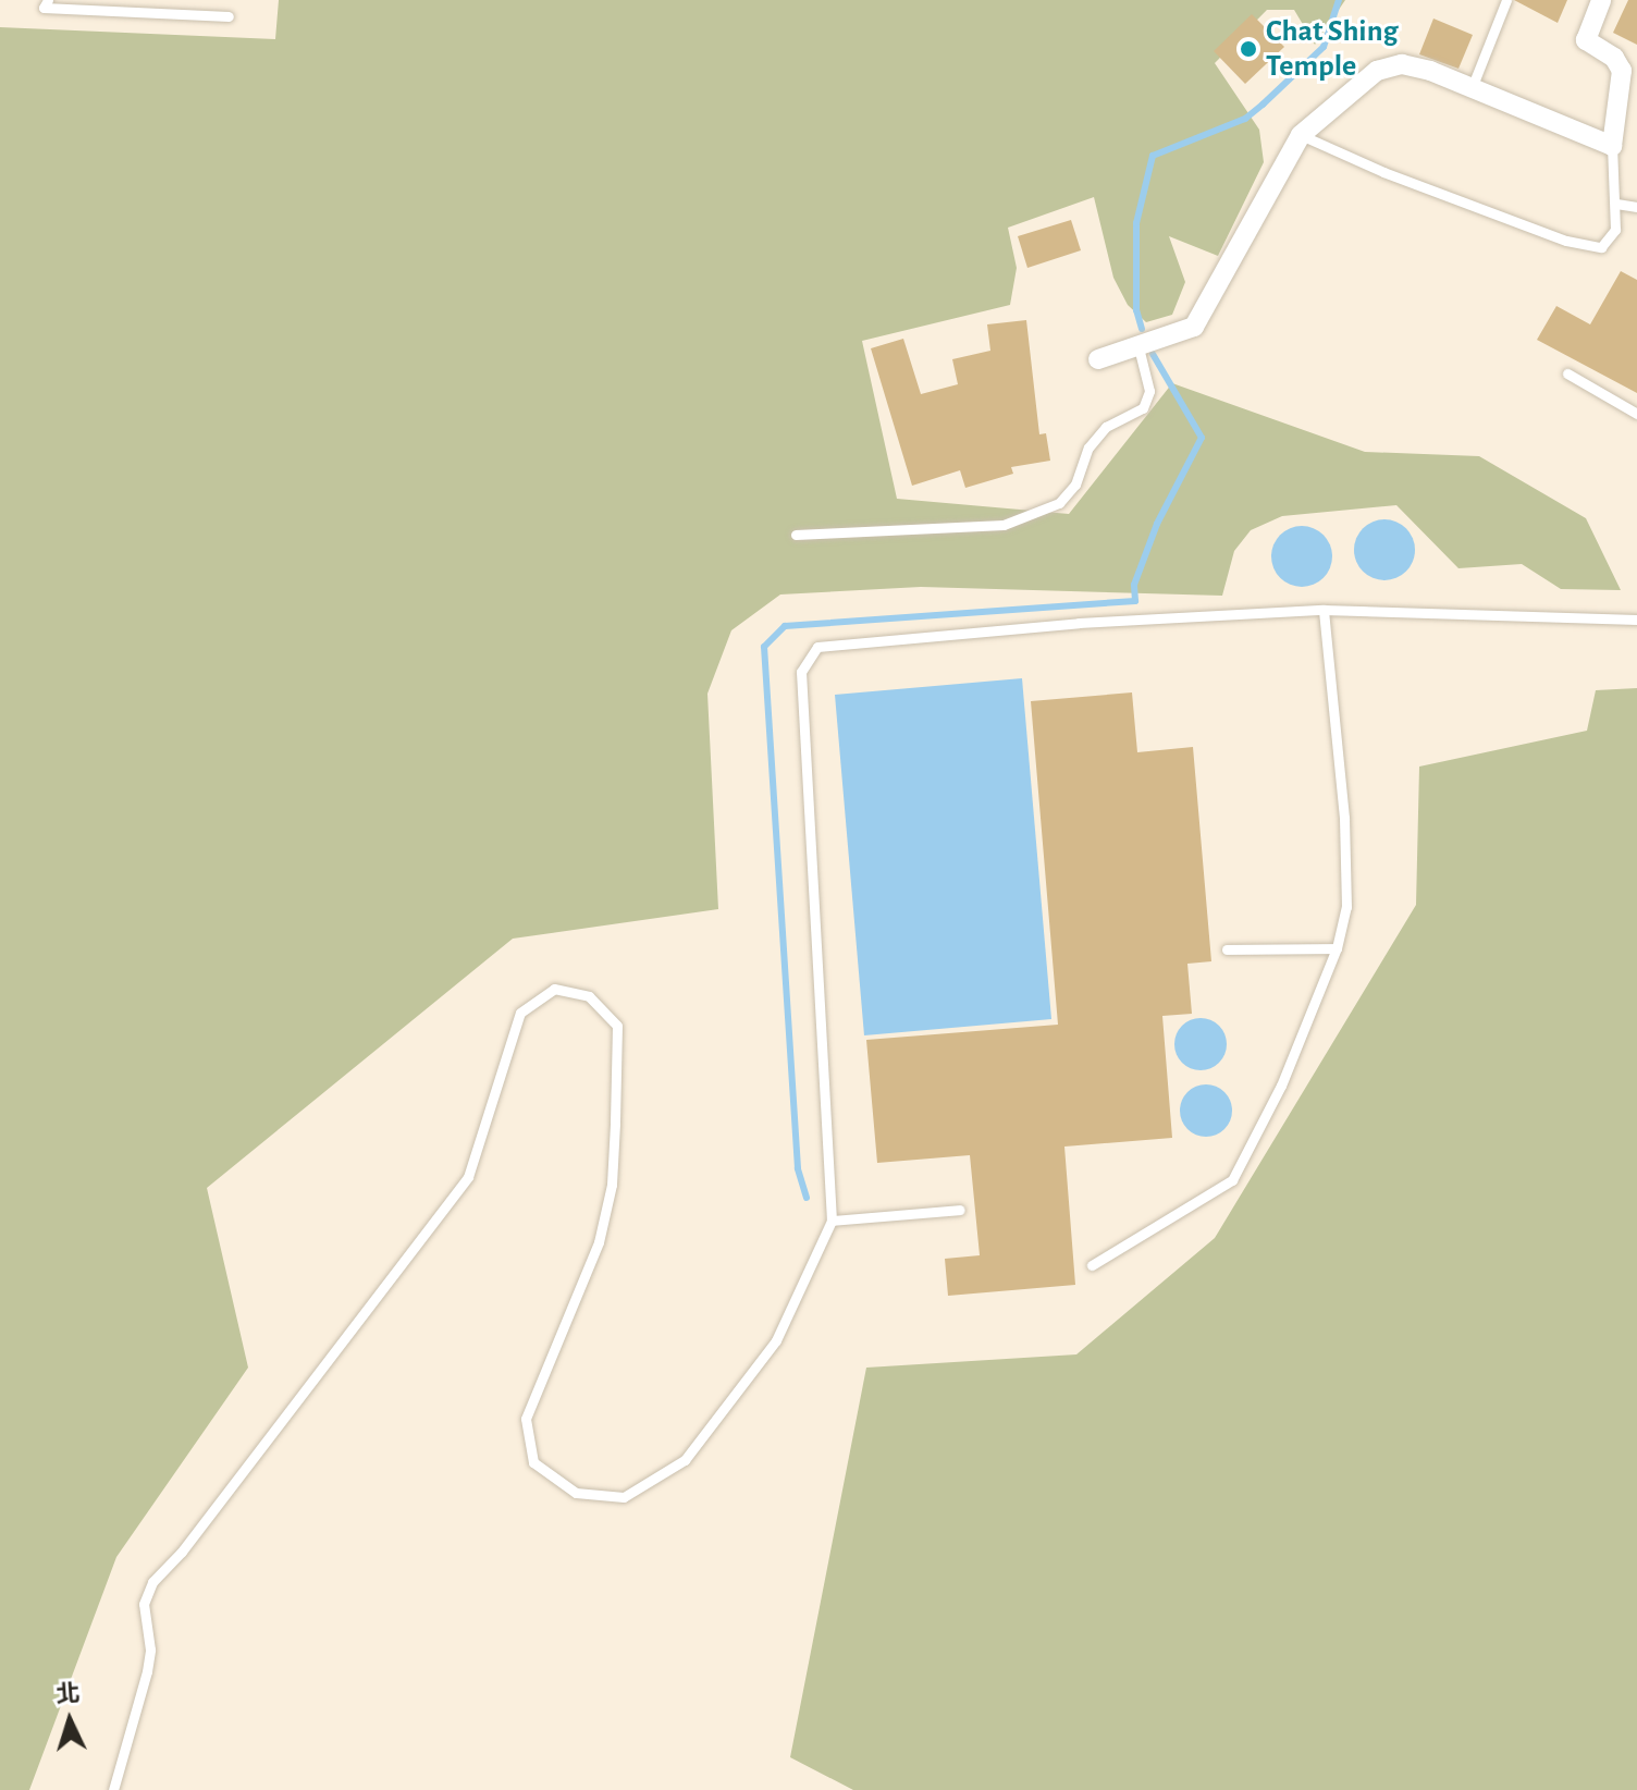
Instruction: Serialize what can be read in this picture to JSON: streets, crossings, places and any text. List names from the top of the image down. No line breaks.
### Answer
{"places":["Chat Shing Temple"],"north":"top"}
